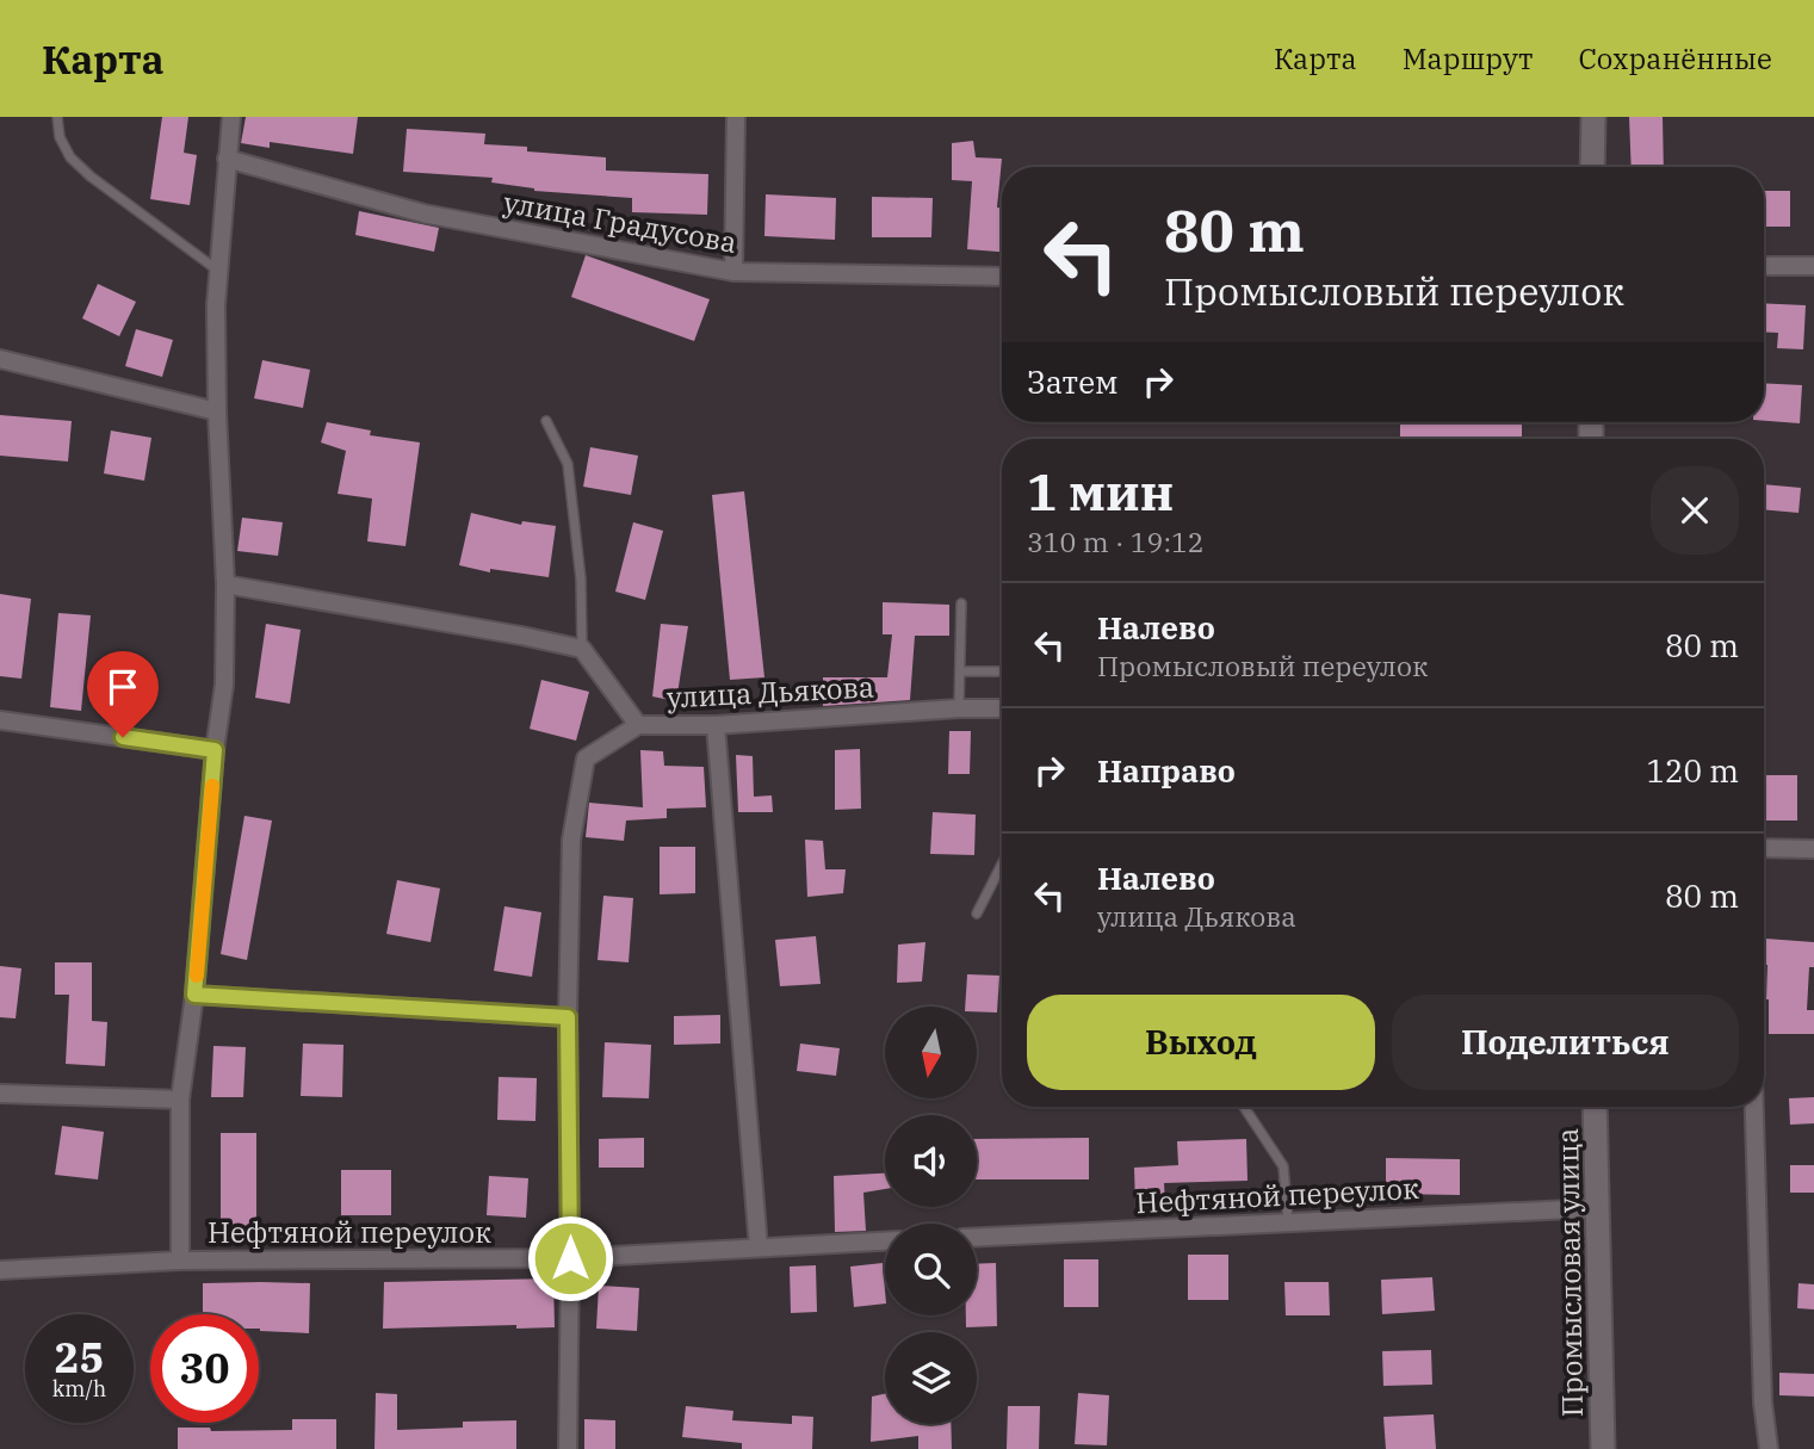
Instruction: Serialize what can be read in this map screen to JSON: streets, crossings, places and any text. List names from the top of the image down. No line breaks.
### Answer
{"streets":{"street":["улица Градусова","улица Дьякова","Нефтяной переулок","Промысловая улица"]},"crossings":[["Нефтяной переулок","Промысловая улица"]],"north":"bottom","page":{"header":"Карта","nav":["Карта","Маршрут","Сохранённые"],"turn":["80 m","Промысловый переулок"],"then":"Затем","heading":["1 мин","310 m · 19:12"],"list":[{"name":"Налево","note":"Промысловый переулок","value":"80 m"},{"name":"Направо","value":"120 m"},{"name":"Налево","note":"улица Дьякова","value":"80 m"}],"buttons":["Выход","Поделиться"],"speed":"25 km/h","limit":"30"}}
